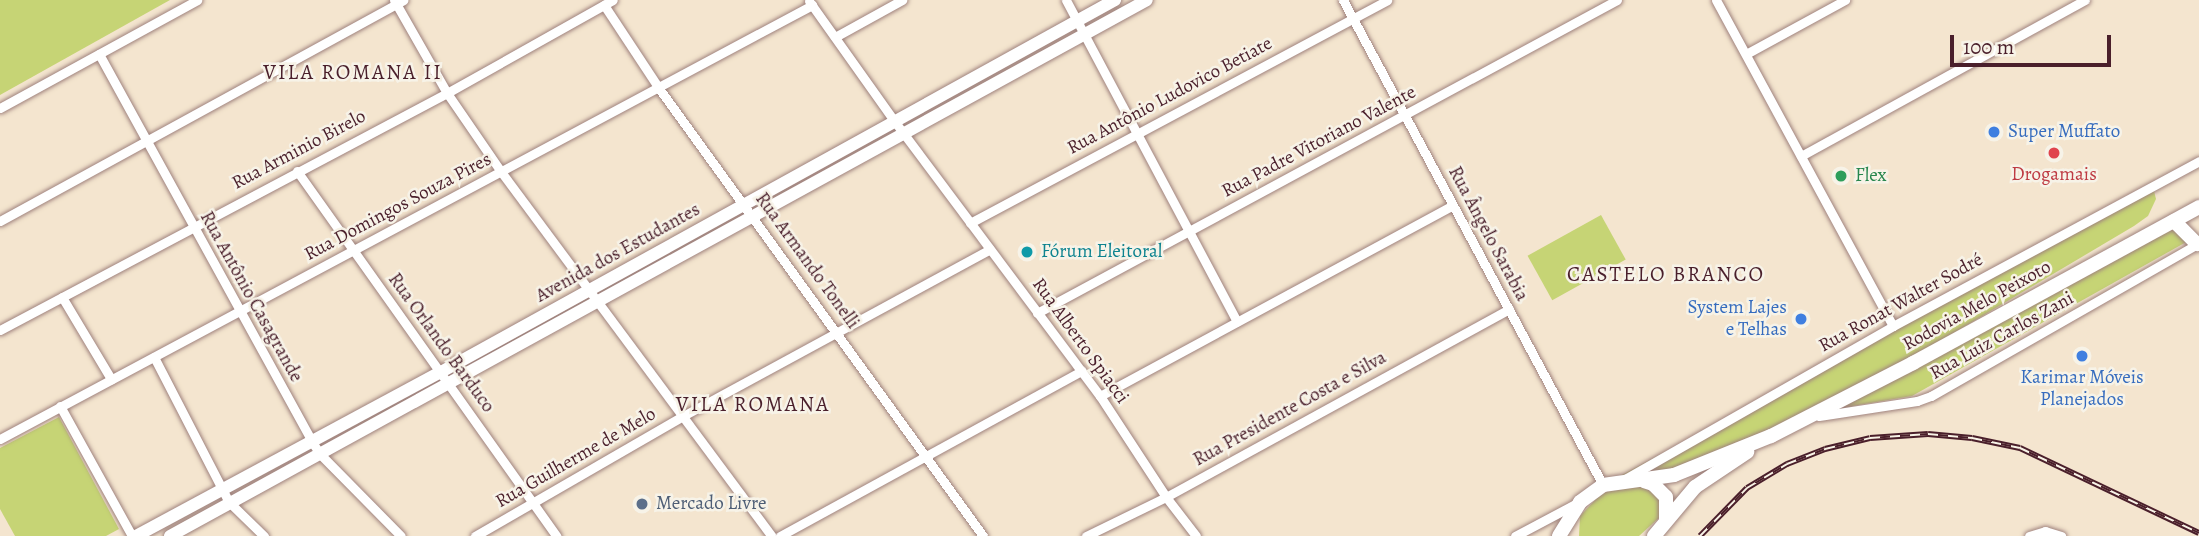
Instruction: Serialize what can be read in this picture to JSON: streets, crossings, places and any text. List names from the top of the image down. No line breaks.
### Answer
{"streets":{"main road":["Rodovia Melo Peixoto"],"street":["Rua Antônio Ludovico Betiate","Rua Padre Vitoriano Valente","Rua Arminio Birelo","Rua Domingos Souza Pires","Rua Ângelo Sarabia","Avenida dos Estudantes","Rua Armando Tonelli","Rua Antônio Casagrande","Rua Ronat Walter Sodré","Rua Luiz Carlos Zani","Rua Alberto Spiacci","Rua Orlando Barduco","Rua Presidente Costa e Silva","Rua Guilherme de Melo"]},"crossings":[["Rua Antônio Ludovico Betiate","Rua Ângelo Sarabia"],["Rua Antônio Ludovico Betiate","Rua Alberto Spiacci"],["Rua Padre Vitoriano Valente","Rua Ângelo Sarabia"],["Rua Padre Vitoriano Valente","Rua Alberto Spiacci"],["Rua Arminio Birelo","Rua Armando Tonelli"],["Rua Arminio Birelo","Rua Antônio Casagrande"],["Rua Arminio Birelo","Rua Orlando Barduco"],["Rua Domingos Souza Pires","Rua Armando Tonelli"],["Rua Domingos Souza Pires","Rua Antônio Casagrande"],["Rua Domingos Souza Pires","Rua Alberto Spiacci"],["Rua Domingos Souza Pires","Rua Orlando Barduco"],["Rua Ângelo Sarabia","Rodovia Melo Peixoto"],["Rua Ângelo Sarabia","Rua Presidente Costa e Silva"],["Avenida dos Estudantes","Rua Armando Tonelli"],["Avenida dos Estudantes","Rua Antônio Casagrande"],["Avenida dos Estudantes","Rua Alberto Spiacci"],["Avenida dos Estudantes","Rua Orlando Barduco"],["Rua Armando Tonelli","Rua Guilherme de Melo"],["Rua Ronat Walter Sodré","Rodovia Melo Peixoto"],["Rodovia Melo Peixoto","Rua Luiz Carlos Zani"],["Rua Alberto Spiacci","Rua Presidente Costa e Silva"],["Rua Alberto Spiacci","Rua Guilherme de Melo"],["Rua Orlando Barduco","Rua Guilherme de Melo"]],"districts":["VILA ROMANA II","CASTELO BRANCO","VILA ROMANA"],"places":["Super Muffato","Drogamais","Flex","Fórum Eleitoral","System Lajes e Telhas","Karimar Móveis Planejados","Mercado Livre"],"scale_bar":"100 m"}
